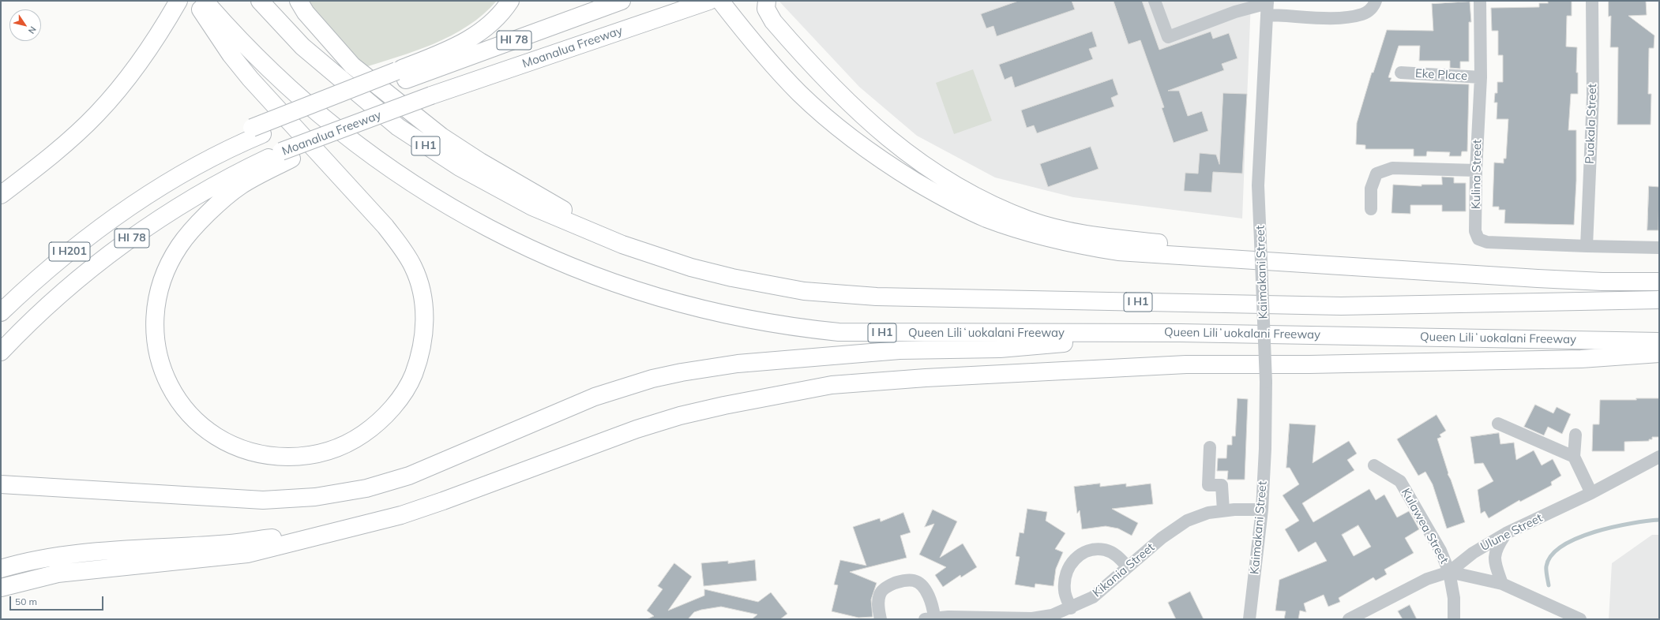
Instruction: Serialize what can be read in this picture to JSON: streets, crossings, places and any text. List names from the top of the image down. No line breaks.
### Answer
{"streets":{"highway":["HI 78","Moanalua Freeway","I H1","I H201","Queen Liliʻuokalani Freeway"],"street":["Eke Place","Puakala Street","Kulina Street","Kaimakani Street","Kulawea Street","Ulune Street","Kikania Street"]},"crossings":[["HI 78","I H201"],["Eke Place","Kulina Street"],["Puakala Street","Kulina Street"],["Kaimakani Street","Kikania Street"],["Kulawea Street","Ulune Street"]],"scale_bar":"50 m","north":"bottom right"}
